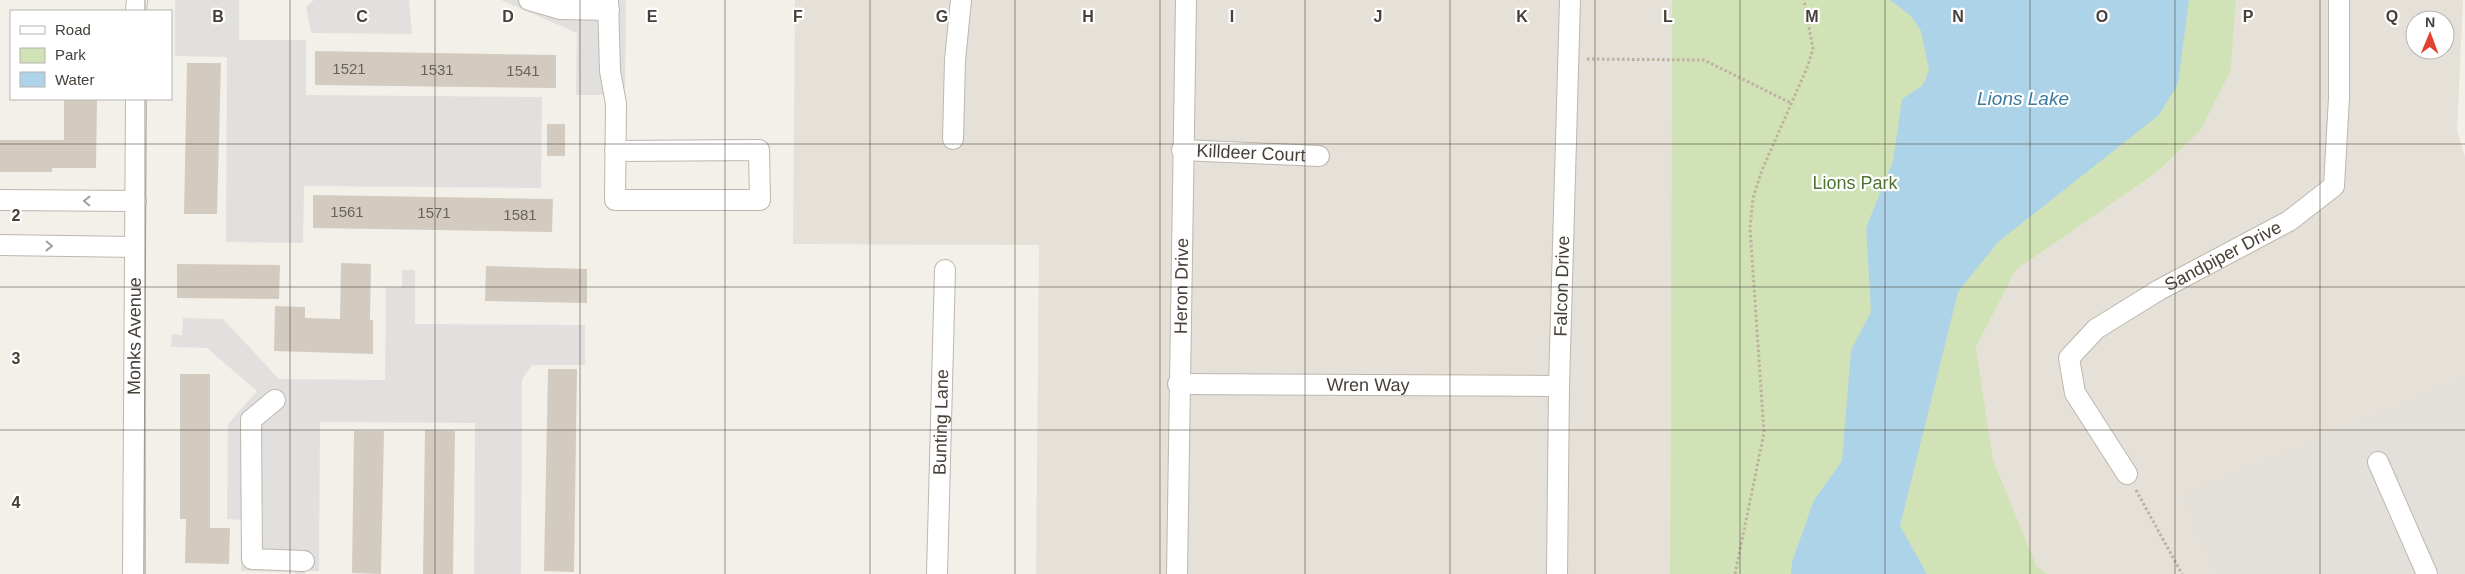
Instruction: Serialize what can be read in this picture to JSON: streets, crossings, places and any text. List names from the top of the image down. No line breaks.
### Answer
{"streets":{"street":["Killdeer Court","Sandpiper Drive","Heron Drive","Falcon Drive","Monks Avenue","Wren Way","Bunting Lane"]},"crossings":[["Killdeer Court","Heron Drive"],["Heron Drive","Wren Way"],["Falcon Drive","Wren Way"]],"water":["Lions Lake"],"parks":["Lions Park"],"house_numbers":["1521","1531","1541","1561","1571","1581"],"legend":["Road","Park","Water"],"north":"top","grid":{"columns":["B","C","D","E","F","G","H","I","J","K","L","M","N","O","P","Q"],"rows":["2","3","4"]}}
